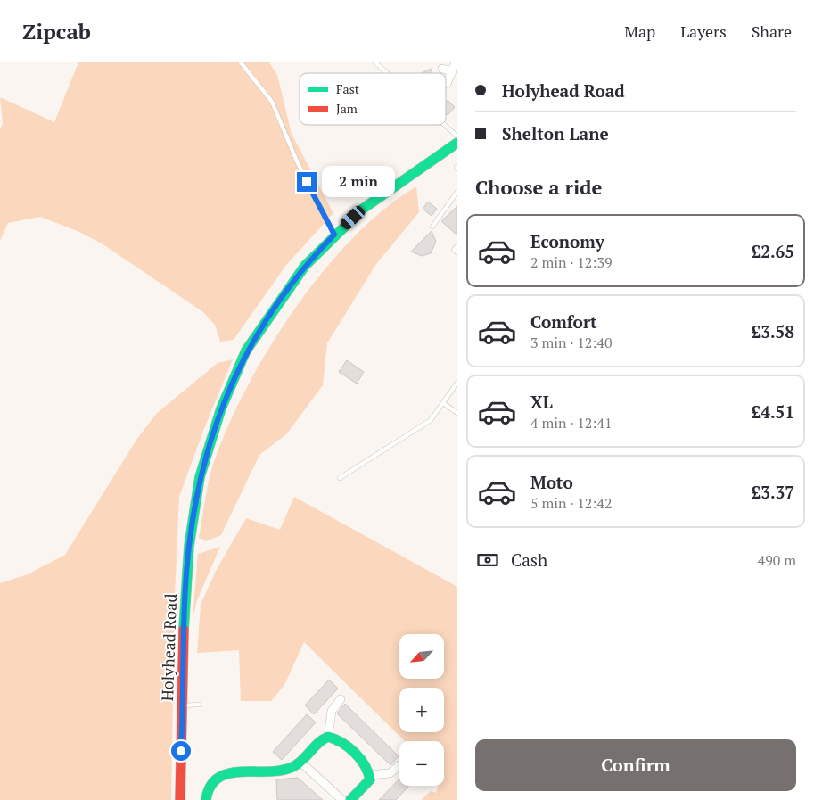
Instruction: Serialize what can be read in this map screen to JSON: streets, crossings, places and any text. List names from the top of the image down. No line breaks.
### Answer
{"streets":{"main road":["Holyhead Road"]},"legend":["Fast","Jam"],"north":"bottom left","page":{"header":"Zipcab","nav":["Map","Layers","Share"],"banner":["Holyhead Road","Shelton Lane"],"heading":"Choose a ride","bubble":"2 min","list":[{"name":"Economy","note":"2 min · 12:39","value":"£2.65"},{"name":"Comfort","note":"3 min · 12:40","value":"£3.58"},{"name":"XL","note":"4 min · 12:41","value":"£4.51"},{"name":"Moto","note":"5 min · 12:42","value":"£3.37"}],"pay":["Cash","490 m"],"map_buttons":["+","−"],"buttons":"Confirm"}}
